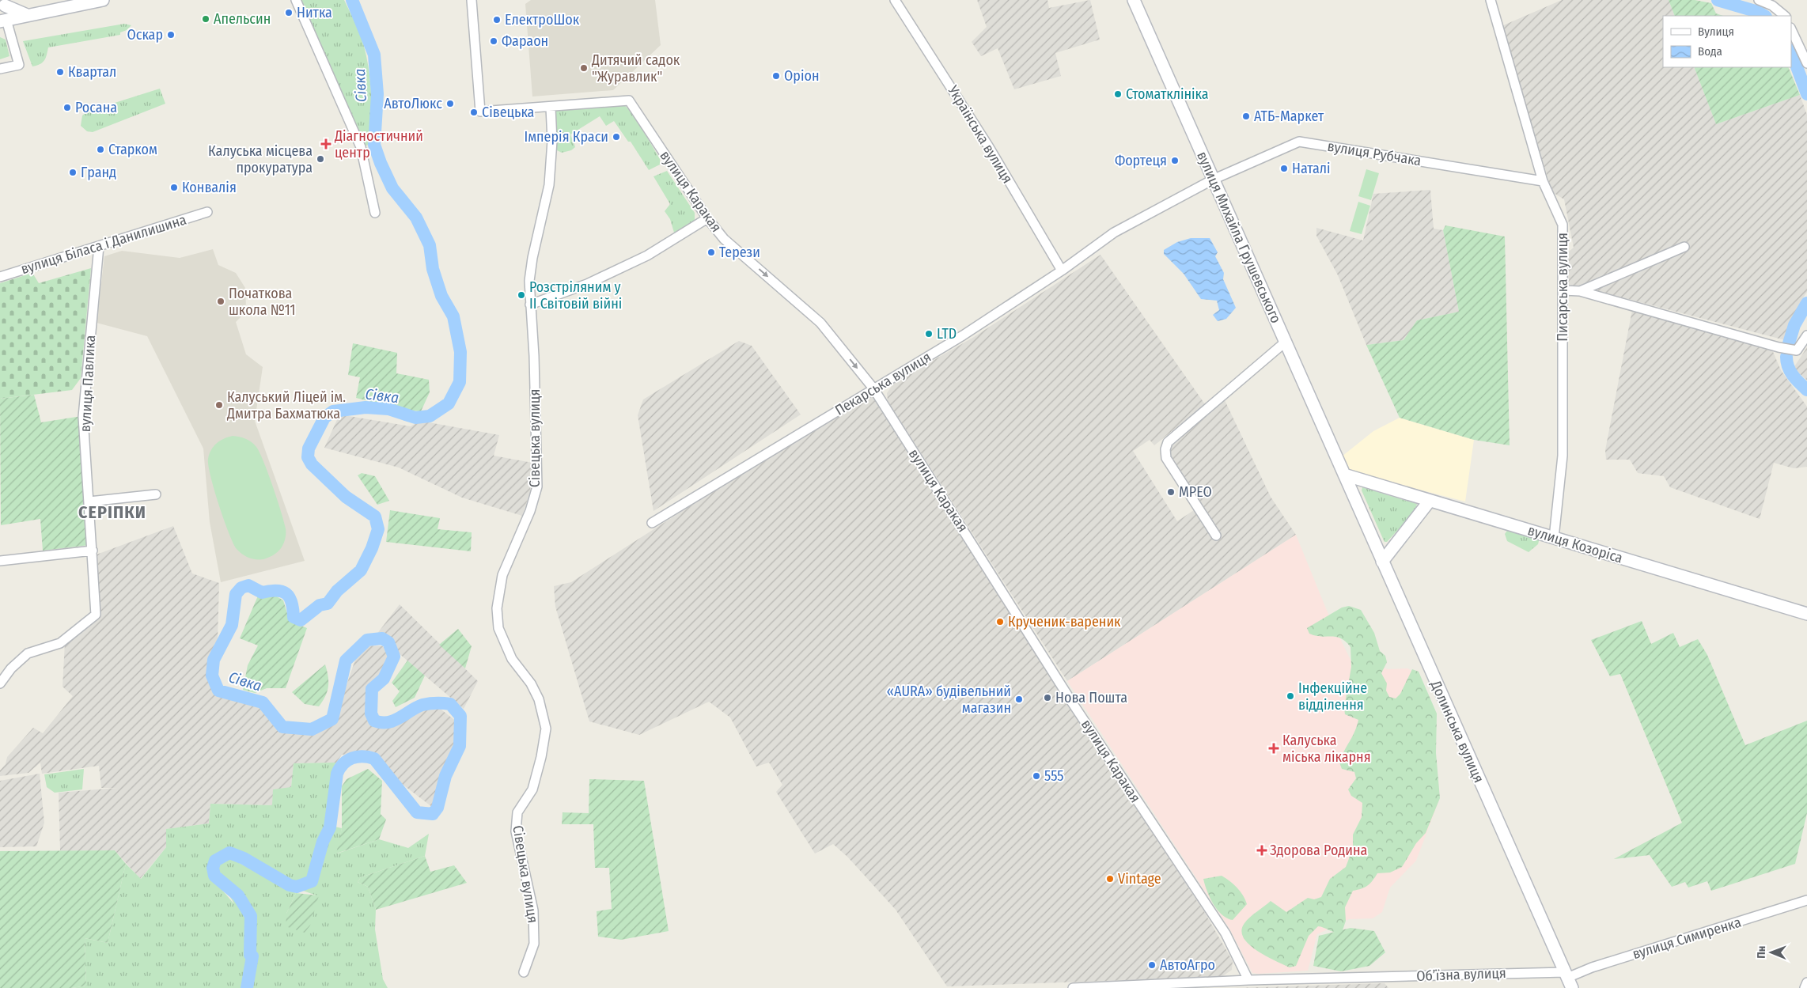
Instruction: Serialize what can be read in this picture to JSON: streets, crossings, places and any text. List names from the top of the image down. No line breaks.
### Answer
{"streets":{"main road":["вулиця Михайла Грушевського","вулиця Козоріса","Долинська вулиця"],"street":["Українська вулиця","вулиця Рубчака","вулиця Каракая","вулиця Біласа і Данилишина","Писарська вулиця","вулиця Павлика","Пекарська вулиця","Сівецька вулиця","вулиця Симиренка","Обʼїзна вулиця"]},"crossings":[["Українська вулиця","Пекарська вулиця"],["вулиця Рубчака","вулиця Михайла Грушевського"],["вулиця Рубчака","Писарська вулиця"],["вулиця Рубчака","Пекарська вулиця"],["вулиця Каракая","Пекарська вулиця"],["вулиця Каракая","Сівецька вулиця"],["вулиця Каракая","Обʼїзна вулиця"],["вулиця Михайла Грушевського","Пекарська вулиця"],["вулиця Михайла Грушевського","вулиця Козоріса"],["вулиця Михайла Грушевського","Долинська вулиця"],["вулиця Біласа і Данилишина","вулиця Павлика"],["Писарська вулиця","вулиця Козоріса"],["вулиця Козоріса","Долинська вулиця"],["Долинська вулиця","вулиця Симиренка"],["Долинська вулиця","Обʼїзна вулиця"],["вулиця Симиренка","Обʼїзна вулиця"]],"districts":["СЕРІПКИ"],"water":["Сівка"],"places":{"other":["Нитка","Апельсин","ЕлектроШок","Оскар","Фараон","Дитячий садок \"Журавлик\"","Квартал","Оріон","Стоматклініка","АвтоЛюкс","Росана","Сівецька","АТБ-Маркет","Імперія Краси","Старком","Калуська місцева прокуратура","Фортеця","Наталі","Гранд","Конвалія","Терези","Розстріляним у II Світовій війні","Початкова школа №11","LTD","Калуський Ліцей ім. Дмитра Бахматюка","МРЕО","Крученик-вареник","Інфекційне відділення","Нова Пошта","«AURA» будівельний магазин","555","Vintage","АвтоАгро"],"health":["Діагностичний центр","Калуська міська лікарня","Здорова Родина"]},"legend":["Вулиця","Вода"],"north":"left"}
